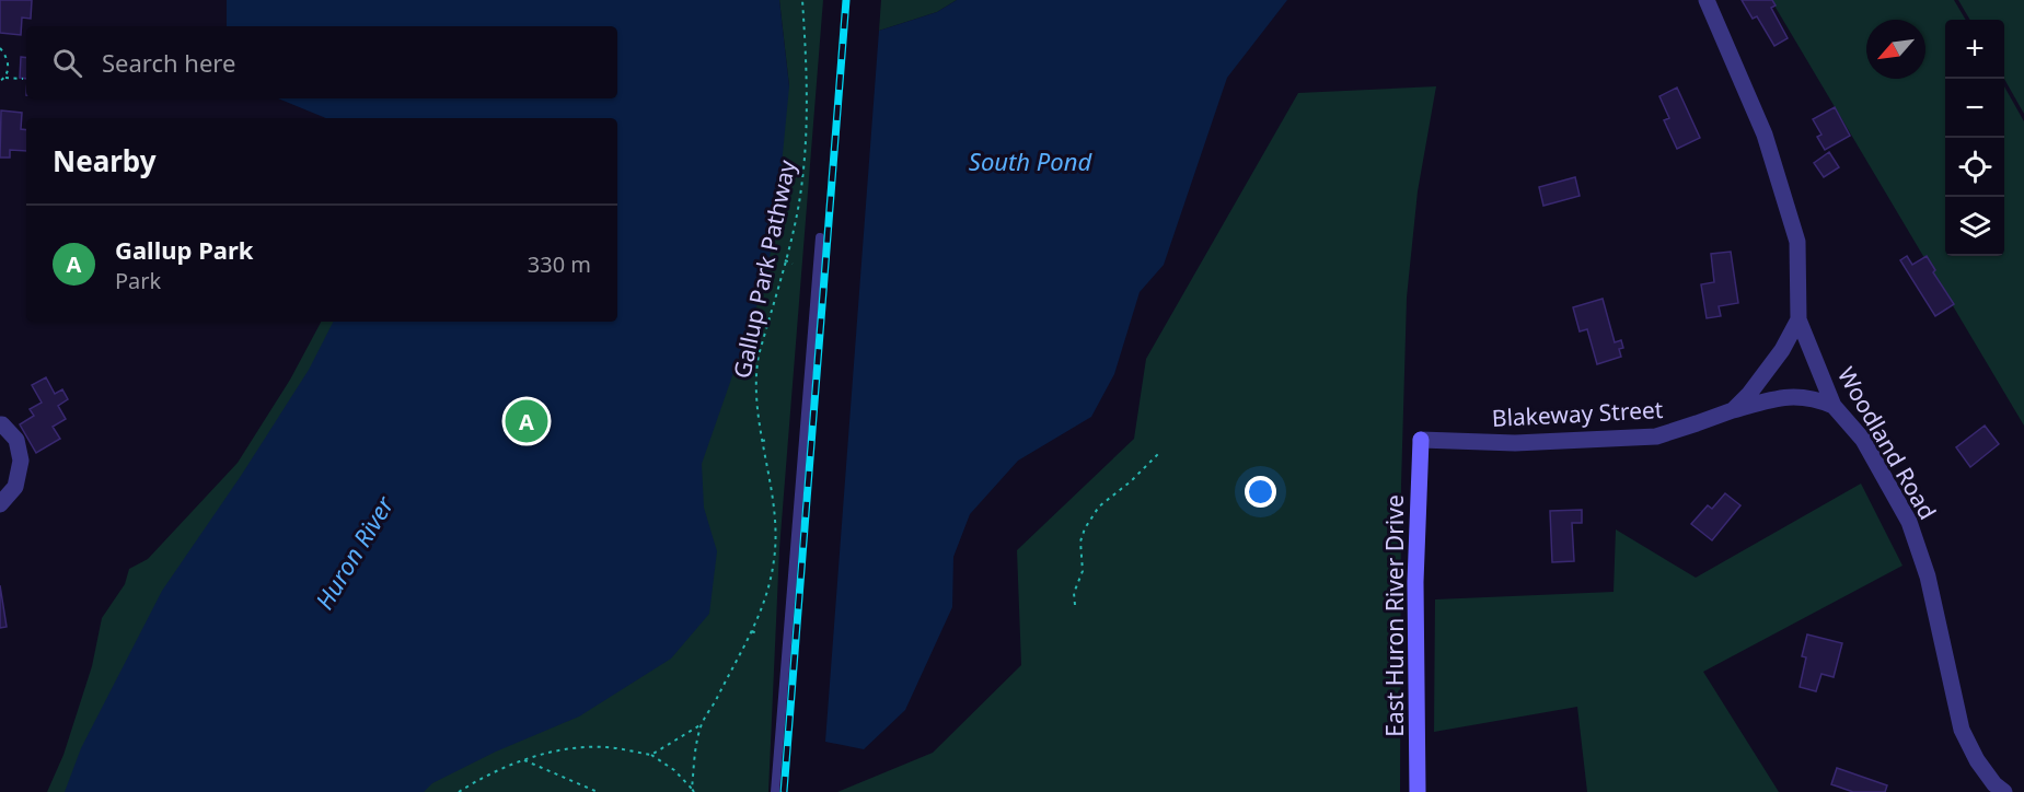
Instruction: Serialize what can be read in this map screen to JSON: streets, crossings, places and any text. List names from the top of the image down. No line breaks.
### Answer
{"streets":{"main road":["East Huron River Drive"],"street":["Blakeway Street","Woodland Road"],"path":["Gallup Park Pathway"]},"crossings":[["Blakeway Street","Woodland Road"],["Blakeway Street","East Huron River Drive"]],"water":["South Pond","Huron River"],"north":"bottom left","page":{"map_buttons":["+","−"],"search":"Search here","heading":"Nearby","list":[{"mark":"A","name":"Gallup Park","note":"Park","value":"330 m"}],"pins":"A"}}
